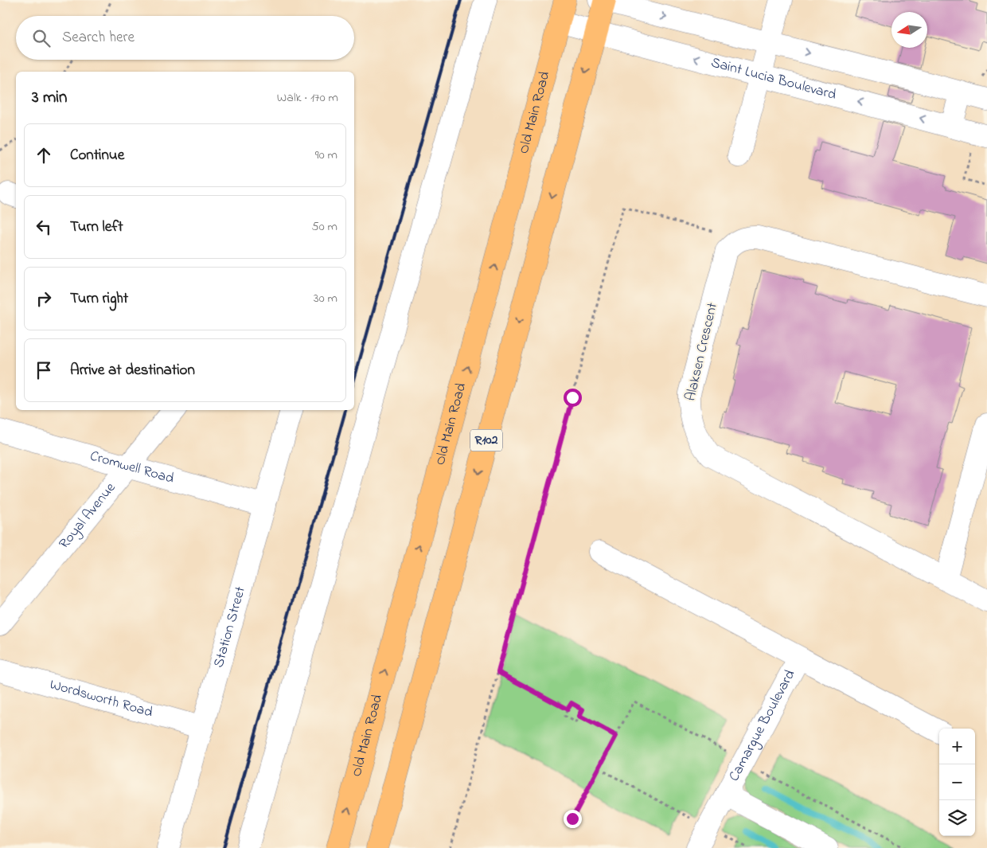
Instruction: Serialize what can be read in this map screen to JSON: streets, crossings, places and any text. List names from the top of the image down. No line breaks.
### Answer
{"streets":{"main road":["Old Main Road","R102"],"street":["Saint Lucia Boulevard","Alaksen Crescent","Cromwell Road","Royal Avenue","Station Street","Wordsworth Road","Camargue Boulevard"]},"crossings":[["Saint Lucia Boulevard","Old Main Road"],["Saint Lucia Boulevard","R102"],["Cromwell Road","Royal Avenue"],["Cromwell Road","Station Street"],["Station Street","Wordsworth Road"]],"north":"left","page":{"search":"Search here","heading":["3 min","Walk · 170 m"],"list":[["Continue","90 m"],["Turn left","50 m"],["Turn right","30 m"],"Arrive at destination"],"map_buttons":["+","−"]}}
